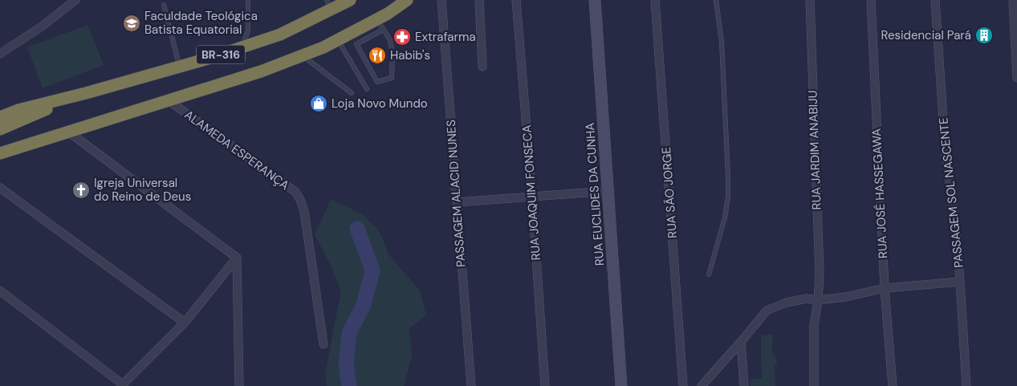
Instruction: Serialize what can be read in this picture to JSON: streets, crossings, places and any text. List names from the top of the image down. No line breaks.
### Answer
{"streets":{"highway":["BR-316"],"street":["ALAMEDA ESPERANÇA","RUA JARDIM ANABIJU","RUA JOAQUIM FONSECA","RUA SÃO JORGE","PASSAGEM SOL NASCENTE","PASSAGEM ALACID NUNES","RUA JOSÉ HASSEGAWA","RUA EUCLIDES DA CUNHA"]},"crossings":[["BR-316","ALAMEDA ESPERANÇA"]],"places":{"school or university":["Faculdade Teológica Batista Equatorial"],"building":["Residencial Pará"],"pharmacy":["Extrafarma"],"restaurant":["Habib's"],"shop":["Loja Novo Mundo"],"church":["Igreja Universal do Reino de Deus"]}}
